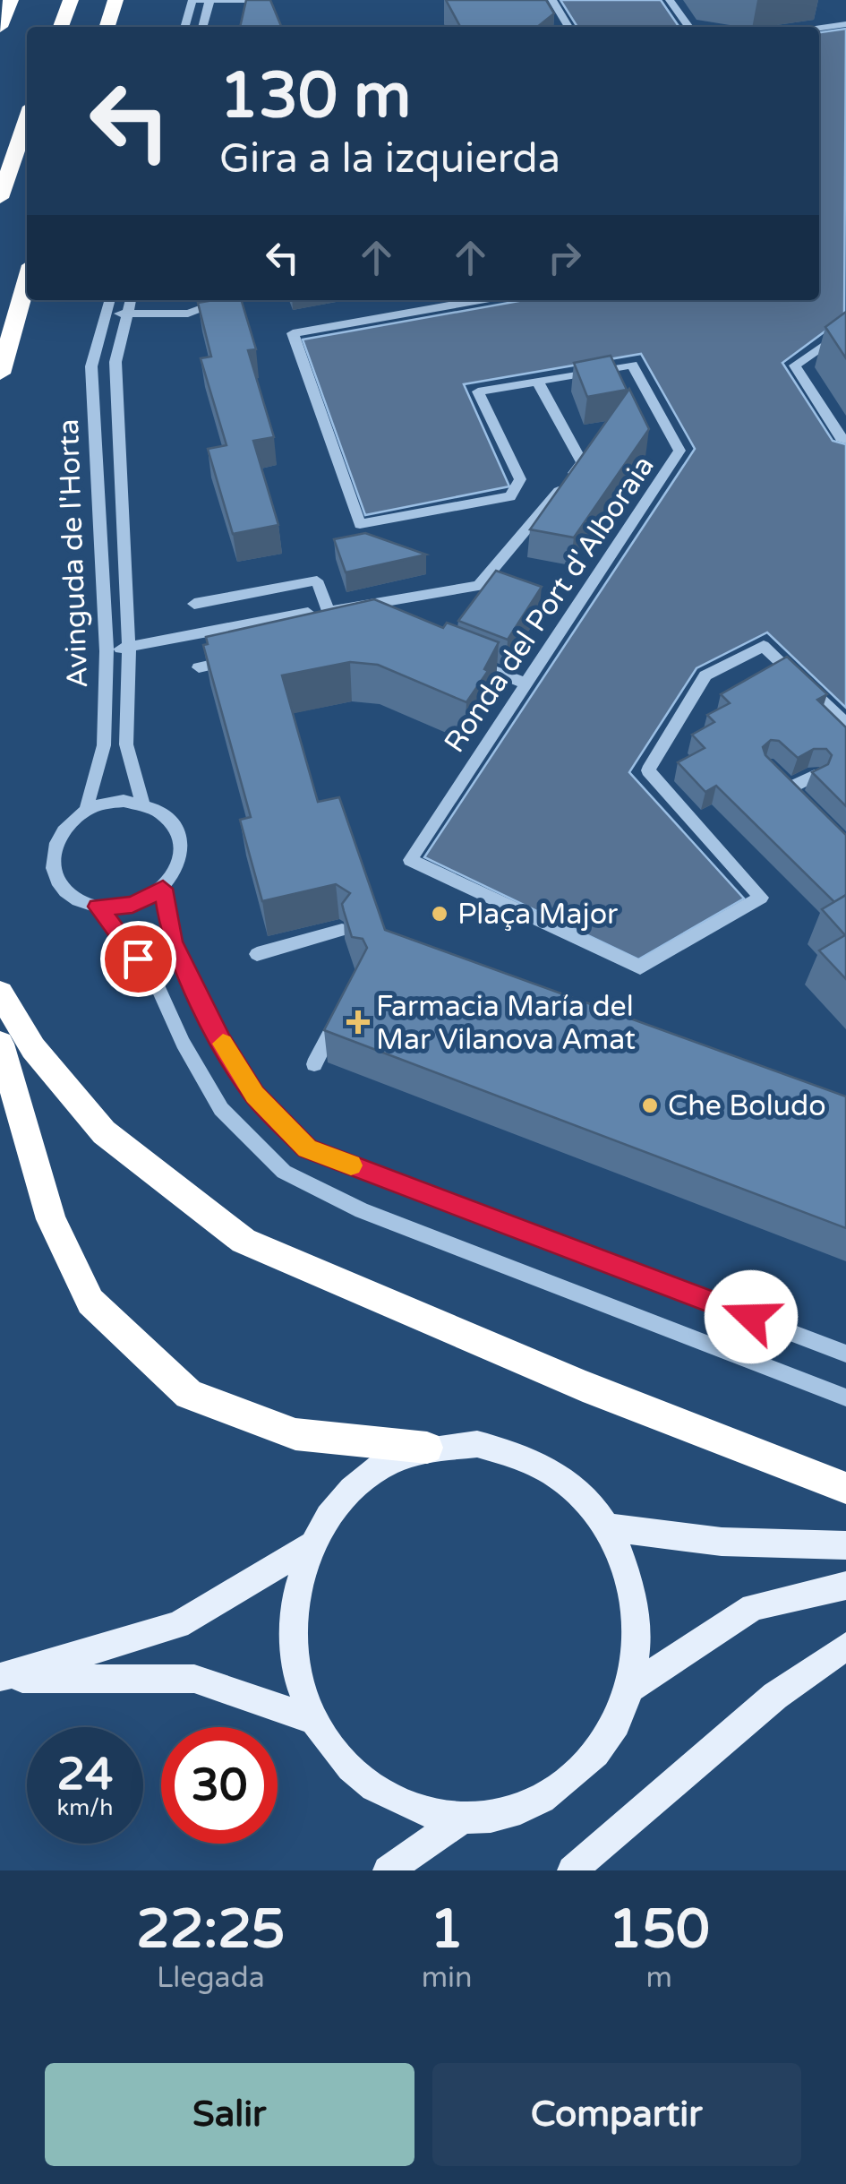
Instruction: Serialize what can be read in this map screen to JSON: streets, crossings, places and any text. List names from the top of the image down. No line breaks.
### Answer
{"streets":{"street":["Avinguda de l'Horta","Ronda del Port d'Alboraia"]},"places":{"other":["Plaça Major","Che Boludo"],"health":["Farmacia María del Mar Vilanova Amat"]},"page":{"turn":["130 m","Gira a la izquierda"],"speed":"24 km/h","limit":"30","eta":["22:25","Llegada","1","min","150","m"],"buttons":["Salir","Compartir"]}}
